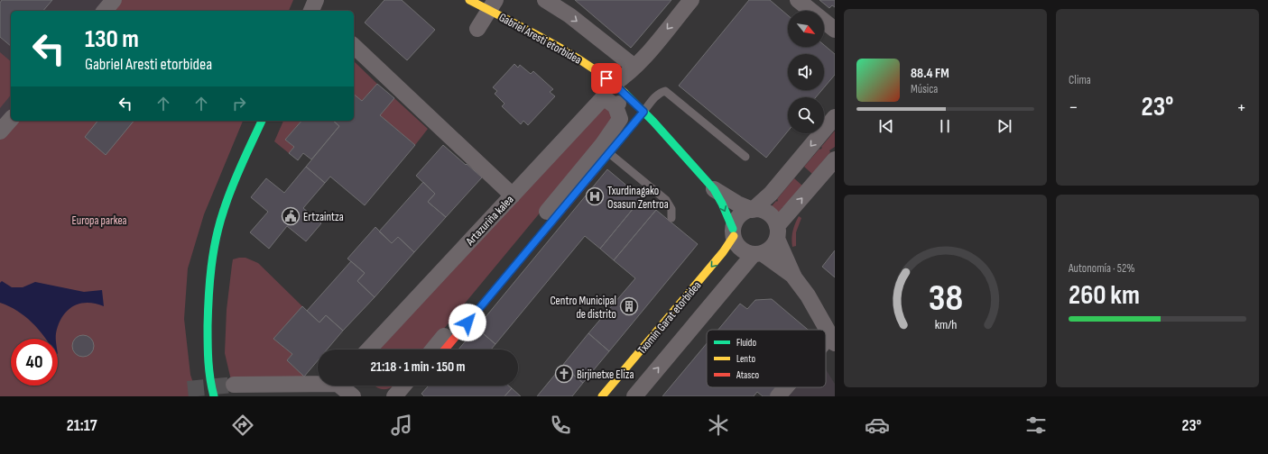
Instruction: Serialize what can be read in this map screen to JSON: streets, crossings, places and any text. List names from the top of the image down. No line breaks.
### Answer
{"streets":{"street":["Gabriel Aresti etorbidea","Artazuriña kalea","Txomin Garat etorbidea"]},"crossings":[["Gabriel Aresti etorbidea","Txomin Garat etorbidea"]],"parks":["Europa parkea"],"places":{"hospital":["Txurdinagako Osasun Zentroa"],"public building":["Ertzaintza"],"building":["Centro Municipal de distrito"],"church":["Birjinetxe Eliza"]},"legend":["Fluido","Lento","Atasco"],"north":"bottom right","page":{"tile":["Clima",["Autonomía · 52%","260 km"]],"turn":["130 m","Gabriel Aresti etorbidea"],"song":["88.4 FM","Música"],"heat":["−","23°","+"],"limit":"40","trip":"21:18 · 1 min · 150 m","tabs":["21:17","23°"],"gauge":["38","km/h"]}}
